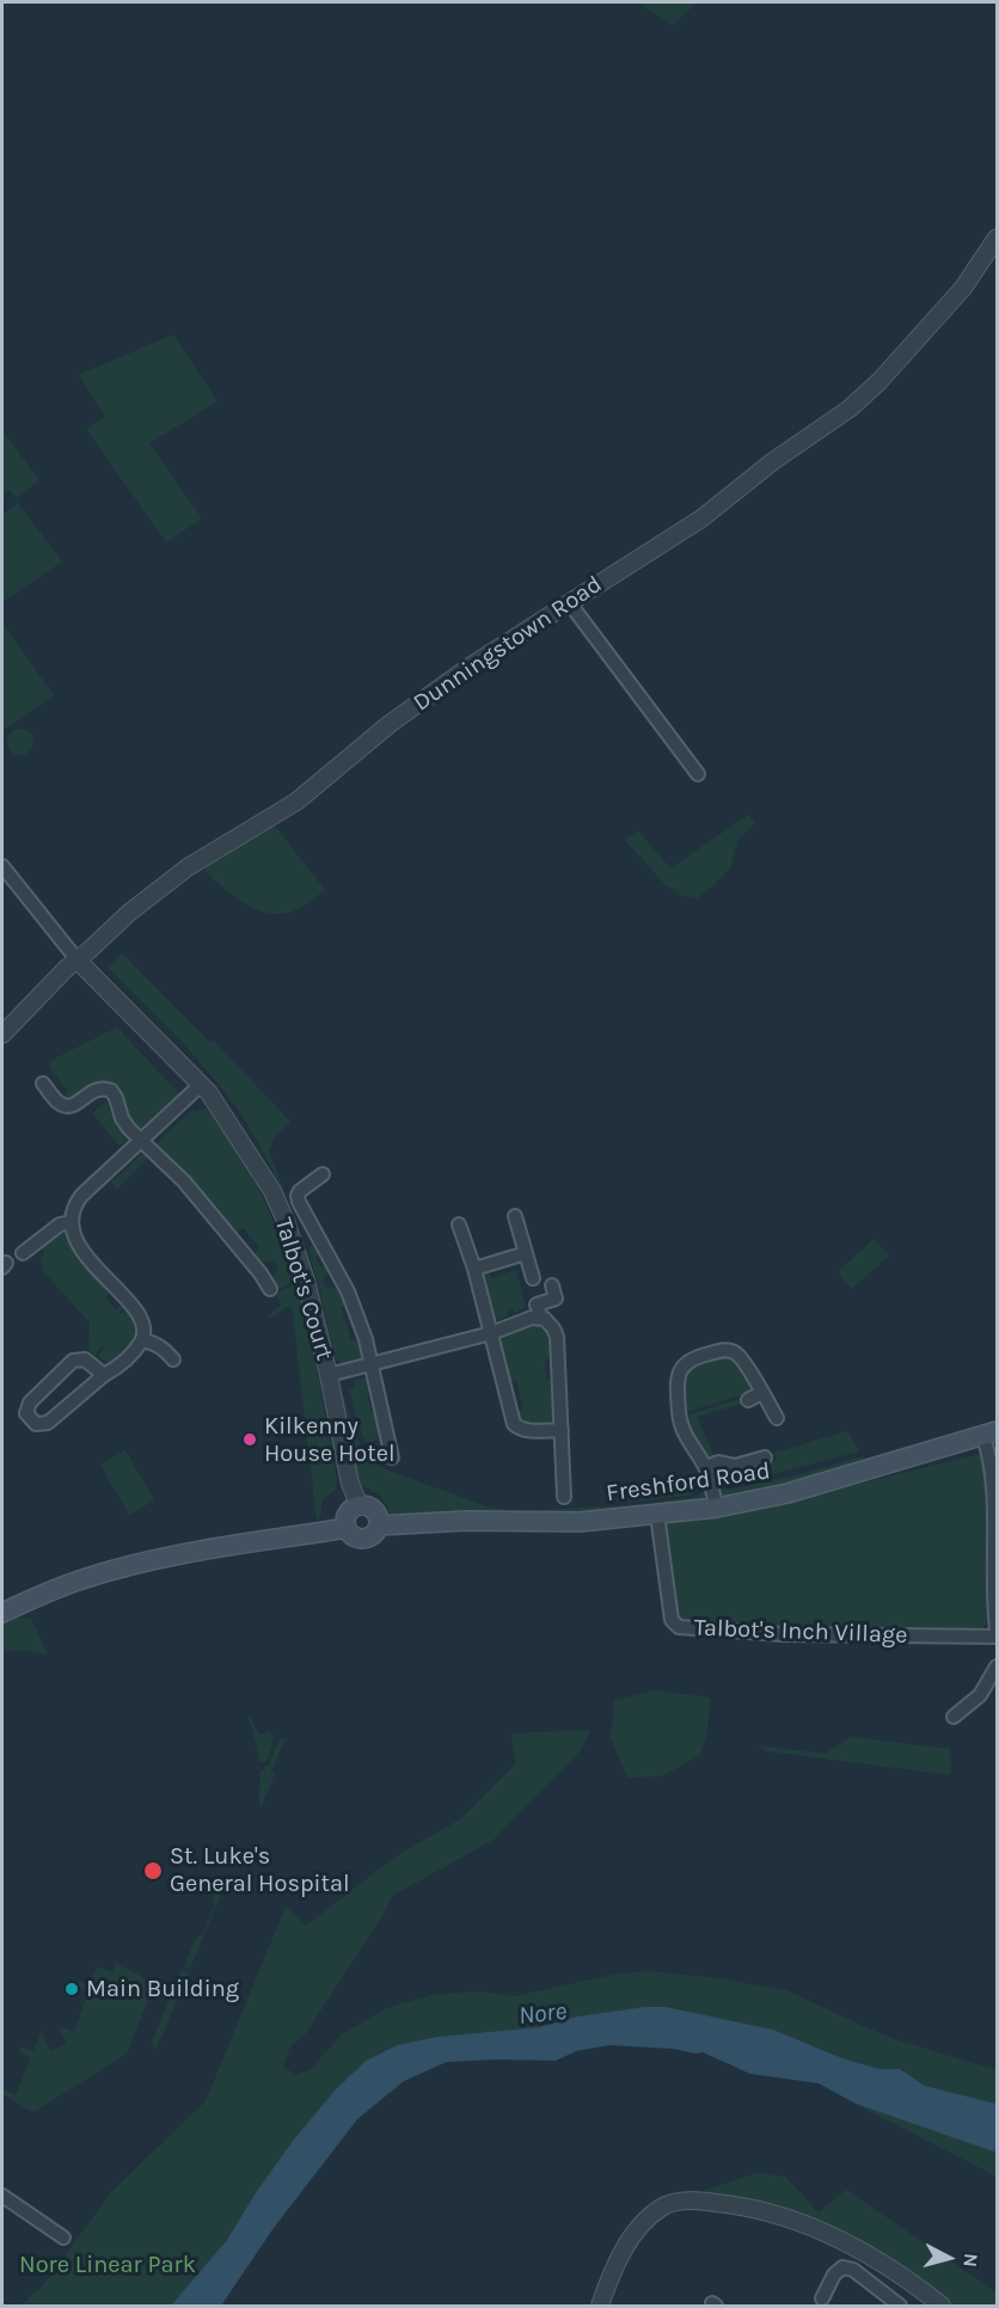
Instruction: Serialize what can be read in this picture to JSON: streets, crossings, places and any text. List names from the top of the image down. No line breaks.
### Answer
{"streets":{"main road":["Freshford Road"],"street":["Dunningstown Road","Talbot's Court","Talbot's Inch Village"]},"crossings":[["Dunningstown Road","Talbot's Court"],["Talbot's Court","Freshford Road"],["Freshford Road","Talbot's Inch Village"]],"water":["Nore"],"parks":["Nore Linear Park"],"places":["Kilkenny House Hotel","St. Luke's General Hospital","Main Building"],"north":"right"}
